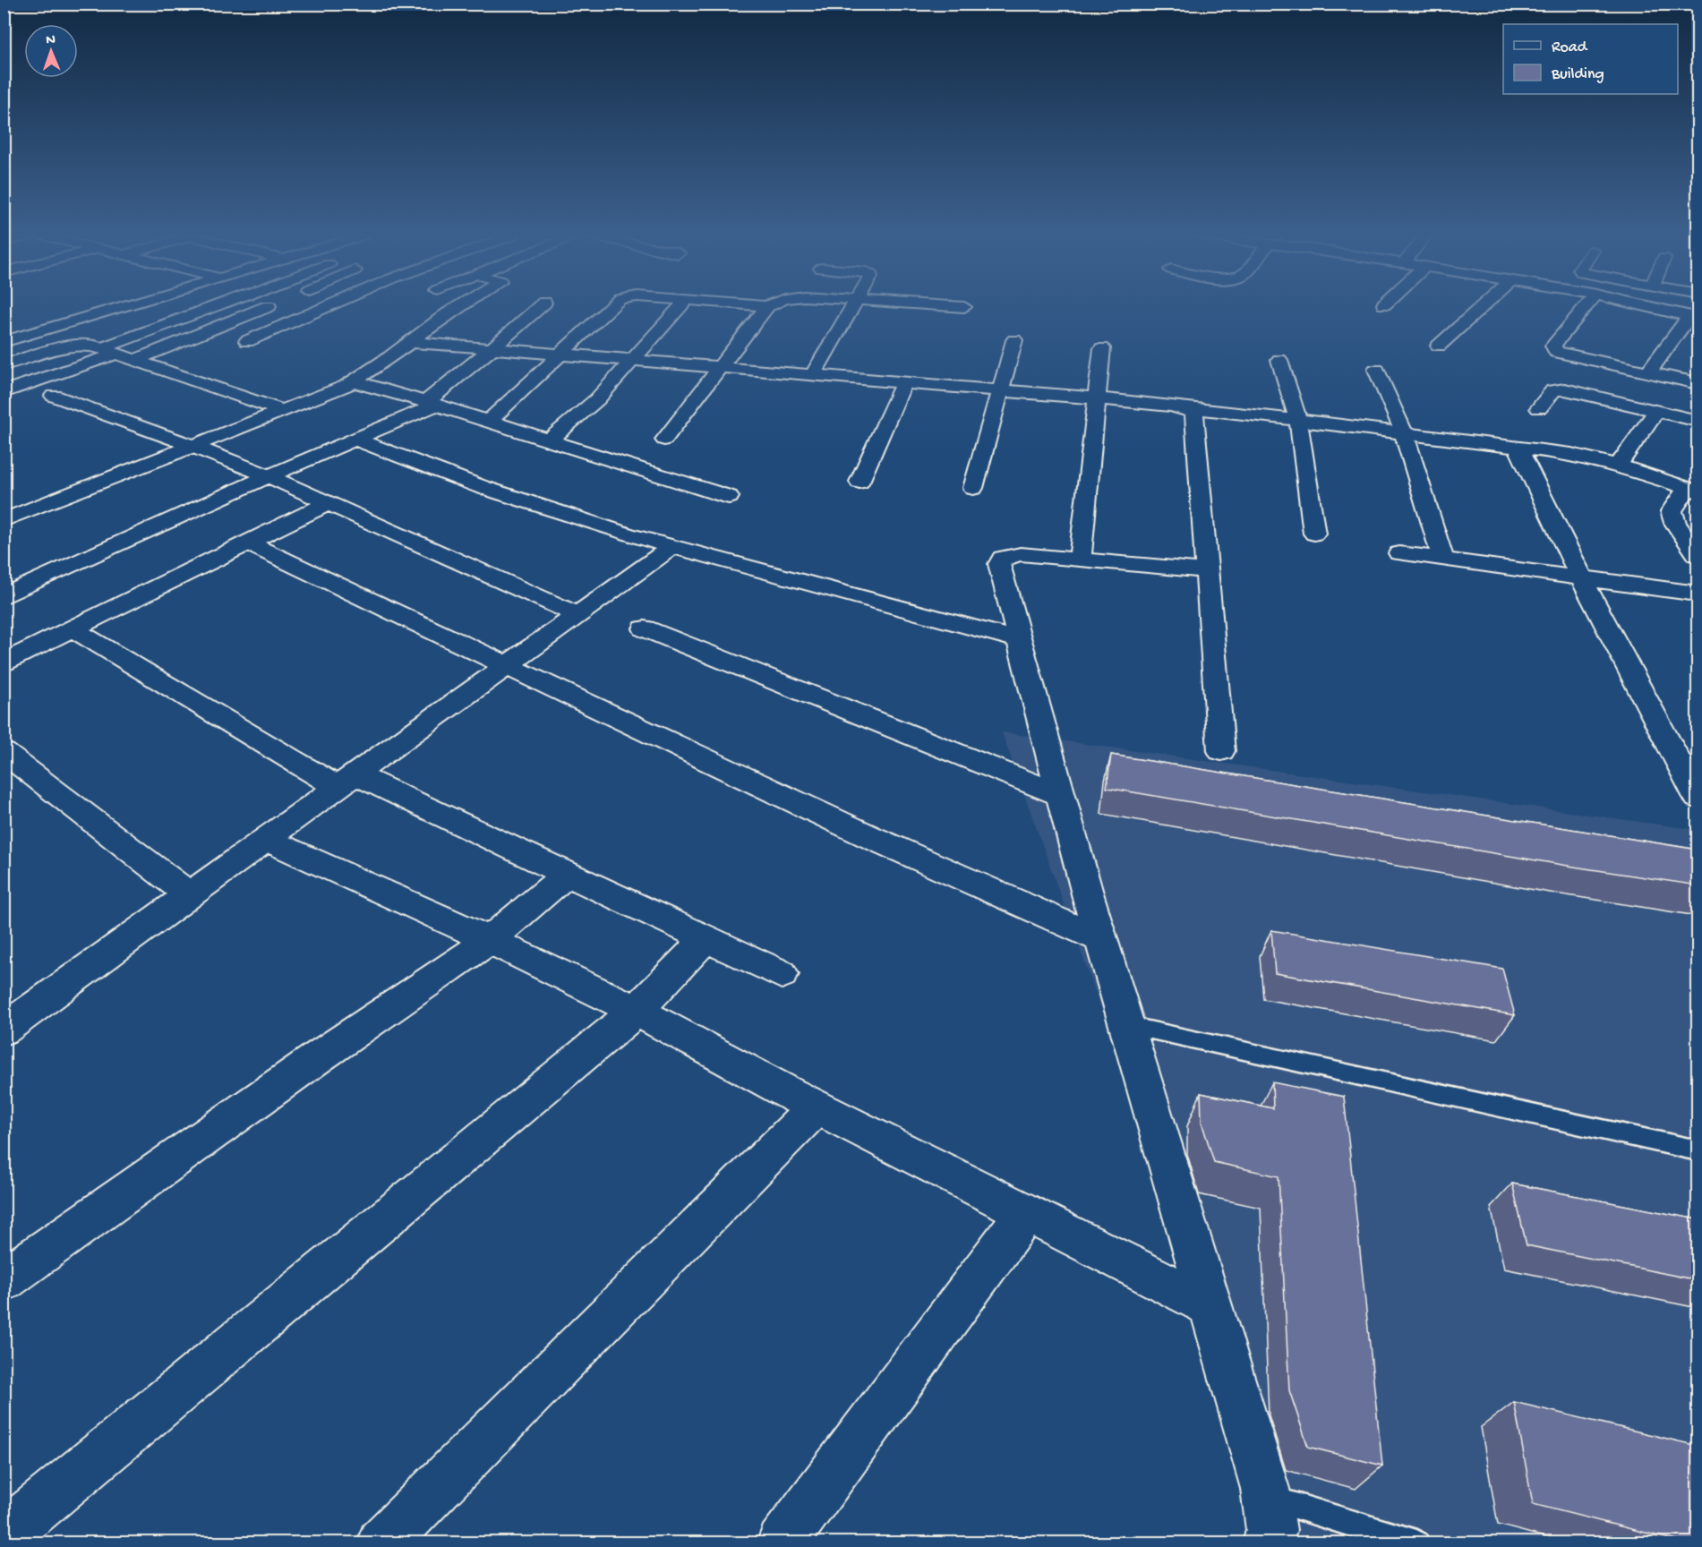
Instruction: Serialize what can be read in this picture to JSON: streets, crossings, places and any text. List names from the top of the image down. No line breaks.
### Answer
{"legend":["Road","Building"],"north":"top"}
